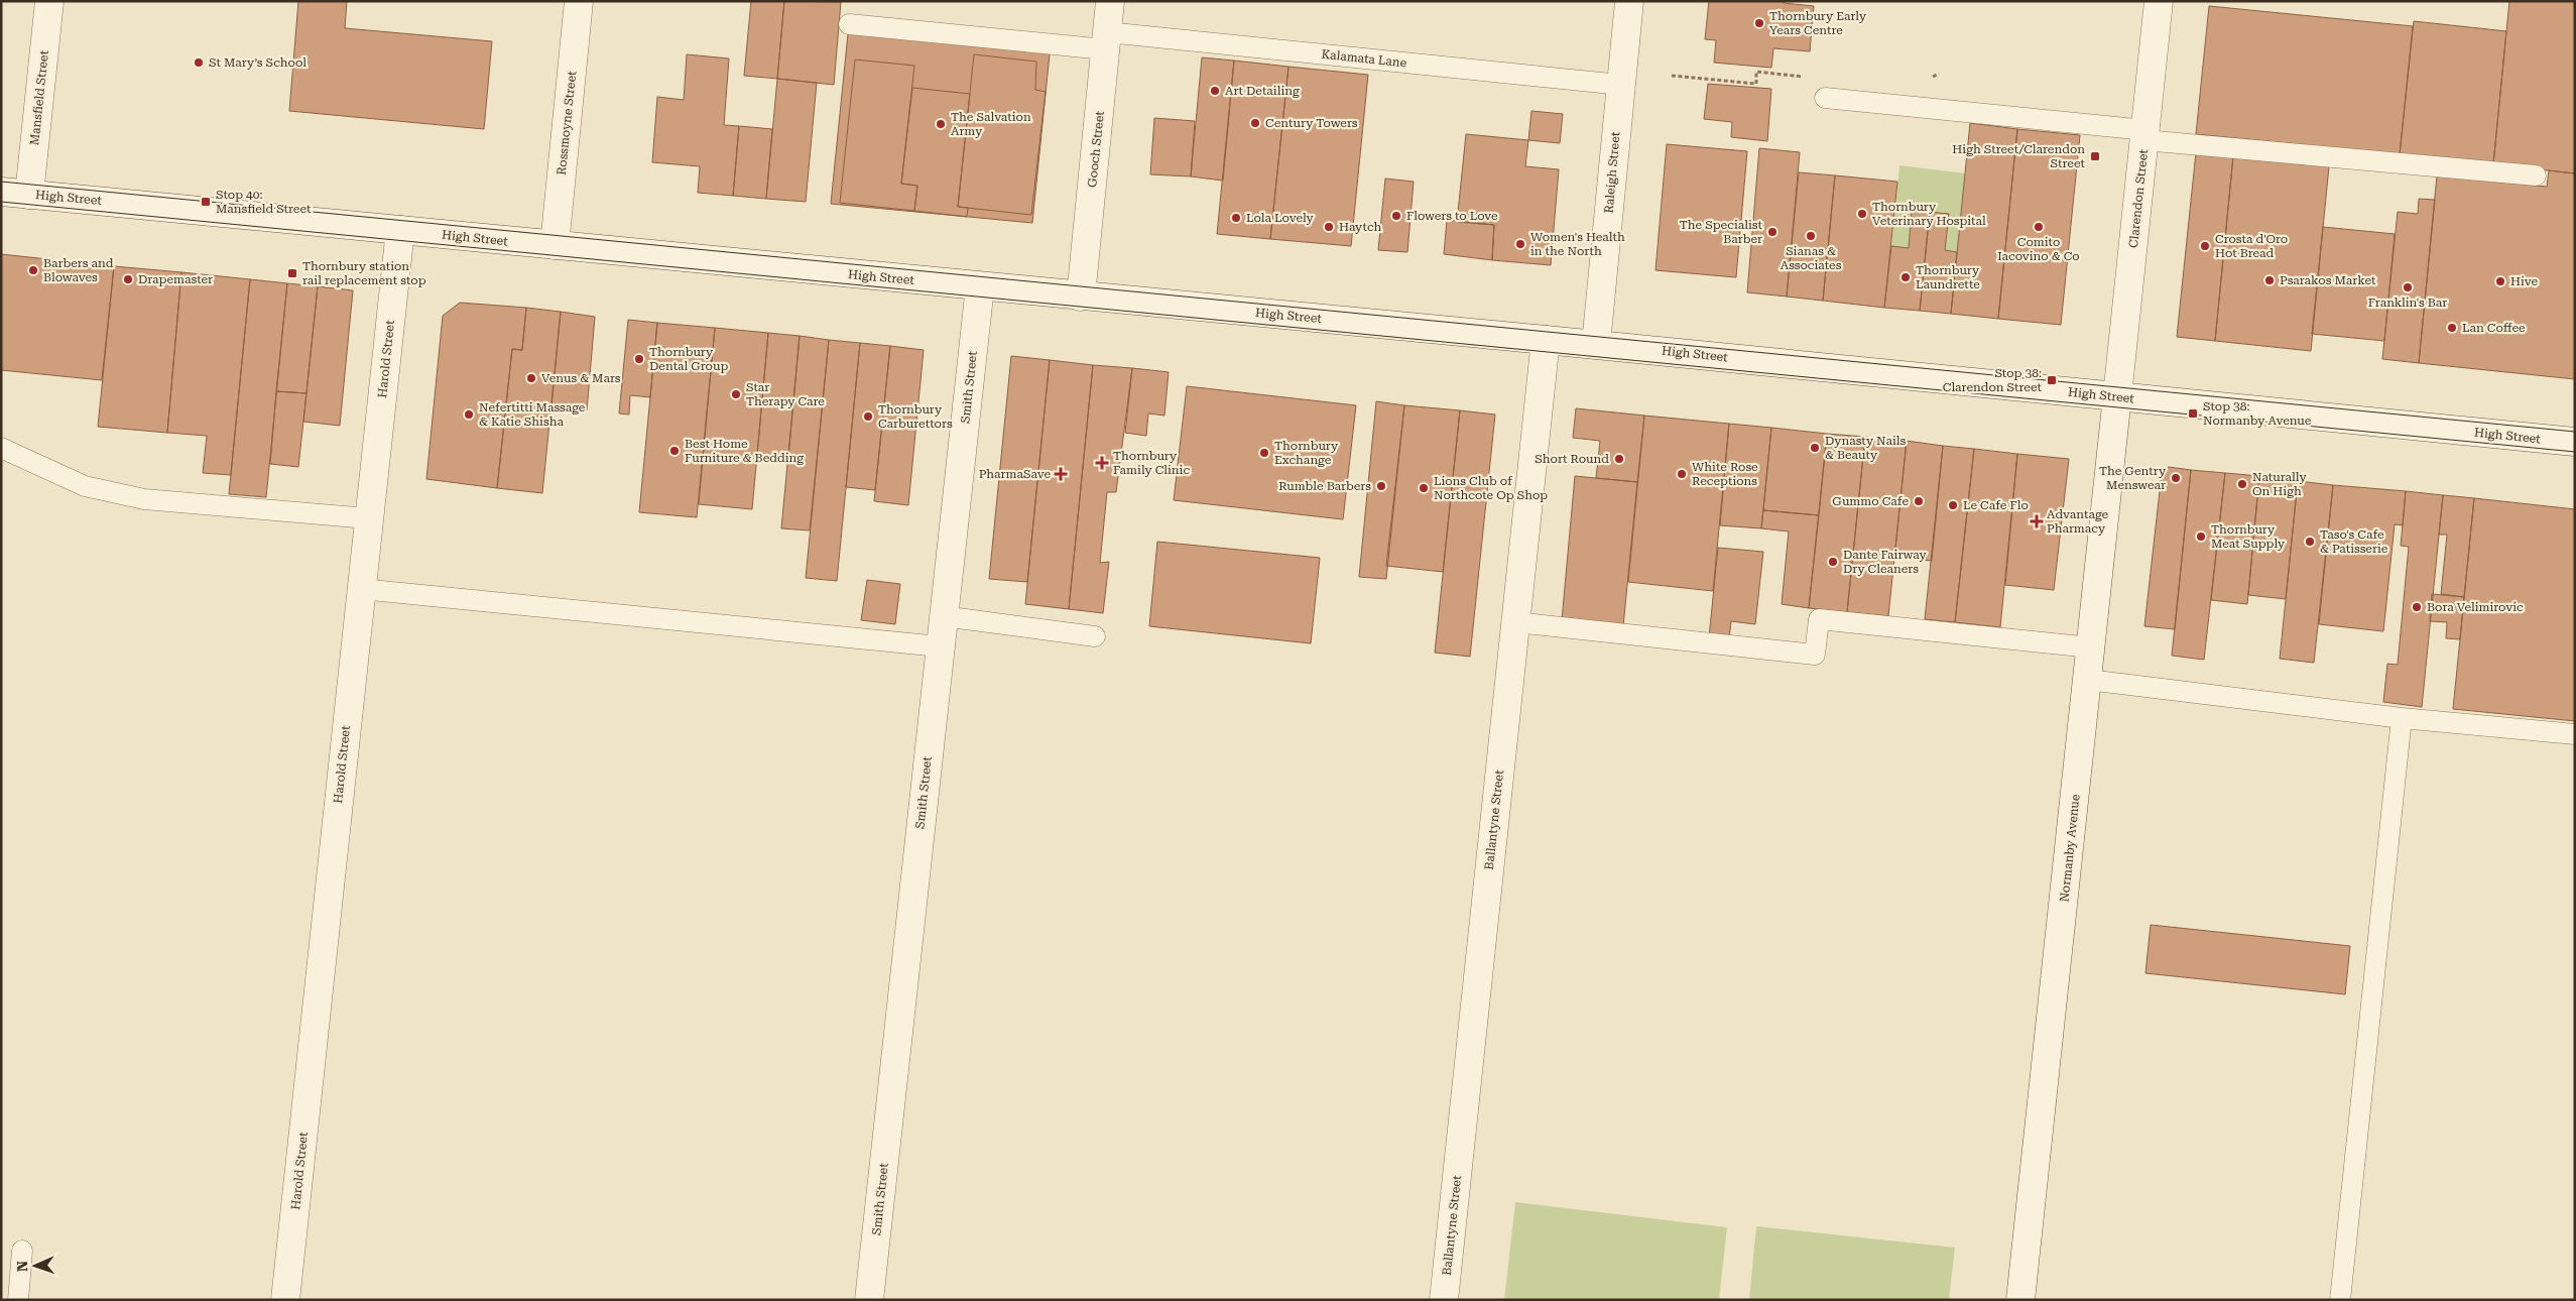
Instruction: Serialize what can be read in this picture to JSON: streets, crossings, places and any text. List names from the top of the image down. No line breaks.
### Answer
{"streets":{"street":["Mansfield Street","Rossmoyne Street","Gooch Street","Raleigh Street","High Street","Clarendon Street","Harold Street","Smith Street","Ballantyne Street","Normanby Avenue"],"lane":["Kalamata Lane"]},"crossings":[["Kalamata Lane","Gooch Street"],["Kalamata Lane","Raleigh Street"],["Mansfield Street","High Street"],["Rossmoyne Street","High Street"],["Gooch Street","High Street"],["Raleigh Street","High Street"],["High Street","Clarendon Street"],["High Street","Harold Street"],["High Street","Smith Street"],["High Street","Ballantyne Street"],["High Street","Normanby Avenue"],["Clarendon Street","Normanby Avenue"]],"places":{"other":["Thornbury Early Years Centre","St Mary’s School","Art Detailing","Century Towers","The Salvation Army","Thornbury Veterinary Hospital","Flowers to Love","Lola Lovely","Haytch","Comito Iacovino & Co","The Specialist Barber","Sianas & Associates","Women's Health in the North","Crosta d'Oro Hot Bread","Barbers and Blowaves","Thornbury Laundrette","Drapemaster","Psarakos Market","Hive","Franklin's Bar","Lan Coffee","Thornbury Dental Group","Venus & Mars","Star Therapy Care","Nefertitti Massage & Katie Shisha","Thornbury Carburettors","Dynasty Nails & Beauty","Best Home Furniture & Bedding","Thornbury Exchange","Short Round","White Rose Receptions","The Gentry Menswear","Naturally On High","Rumble Barbers","Lions Club of Northcote Op Shop","Gummo Cafe","Le Cafe Flo","Thornbury Meat Supply","Taso's Cafe & Patisserie","Dante Fairway Dry Cleaners","Bora Velimirovic"],"transit":["High Street/Clarendon Street","Stop 40: Mansfield Street","Thornbury station rail replacement stop","Stop 38: Clarendon Street","Stop 38: Normanby Avenue"],"health":["Thornbury Family Clinic","PharmaSave","Advantage Pharmacy"]},"north":"left"}
